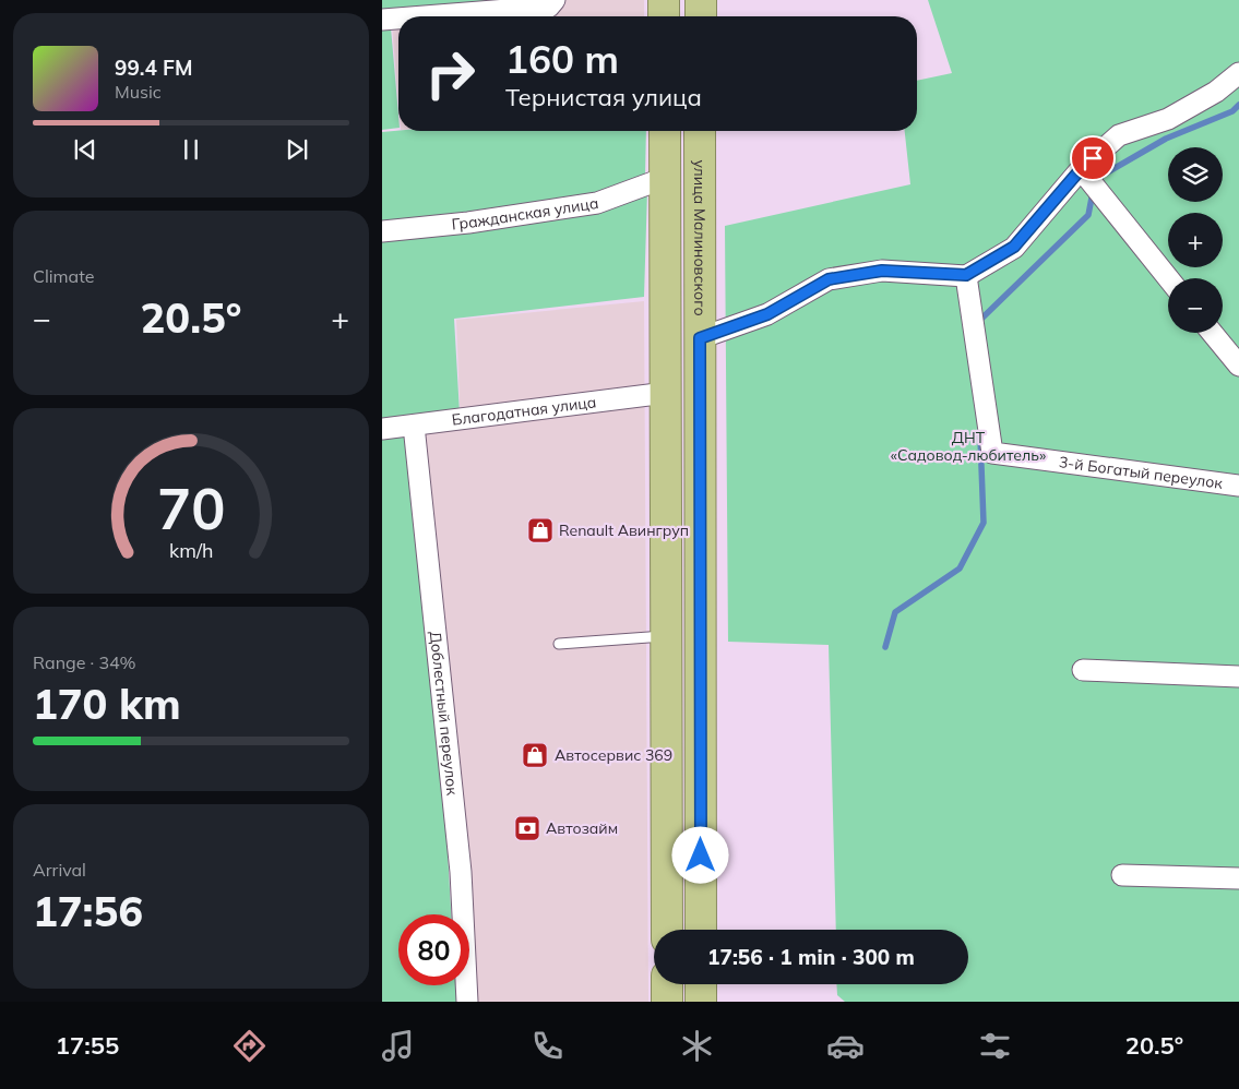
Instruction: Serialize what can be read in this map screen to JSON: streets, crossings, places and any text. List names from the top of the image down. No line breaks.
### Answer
{"streets":{"highway":["улица Малиновского"],"street":["Гражданская улица","Благодатная улица","3-й Богатый переулок","Доблестный переулок"]},"crossings":[["Благодатная улица","Доблестный переулок"]],"parks":["ДНТ «Садовод-любитель»"],"places":{"shop":["Renault Авингруп","Автосервис 369"],"bank":["Автозайм"]},"page":{"turn":["160 m","Тернистая улица"],"song":["99.4 FM","Music"],"map_buttons":["+","−"],"tile":["Climate",["Range · 34%","170 km"],["Arrival","17:56"]],"heat":["−","20.5°","+"],"limit":"80","trip":"17:56 · 1 min · 300 m","tabs":["17:55","20.5°"],"gauge":["70","km/h"]}}
